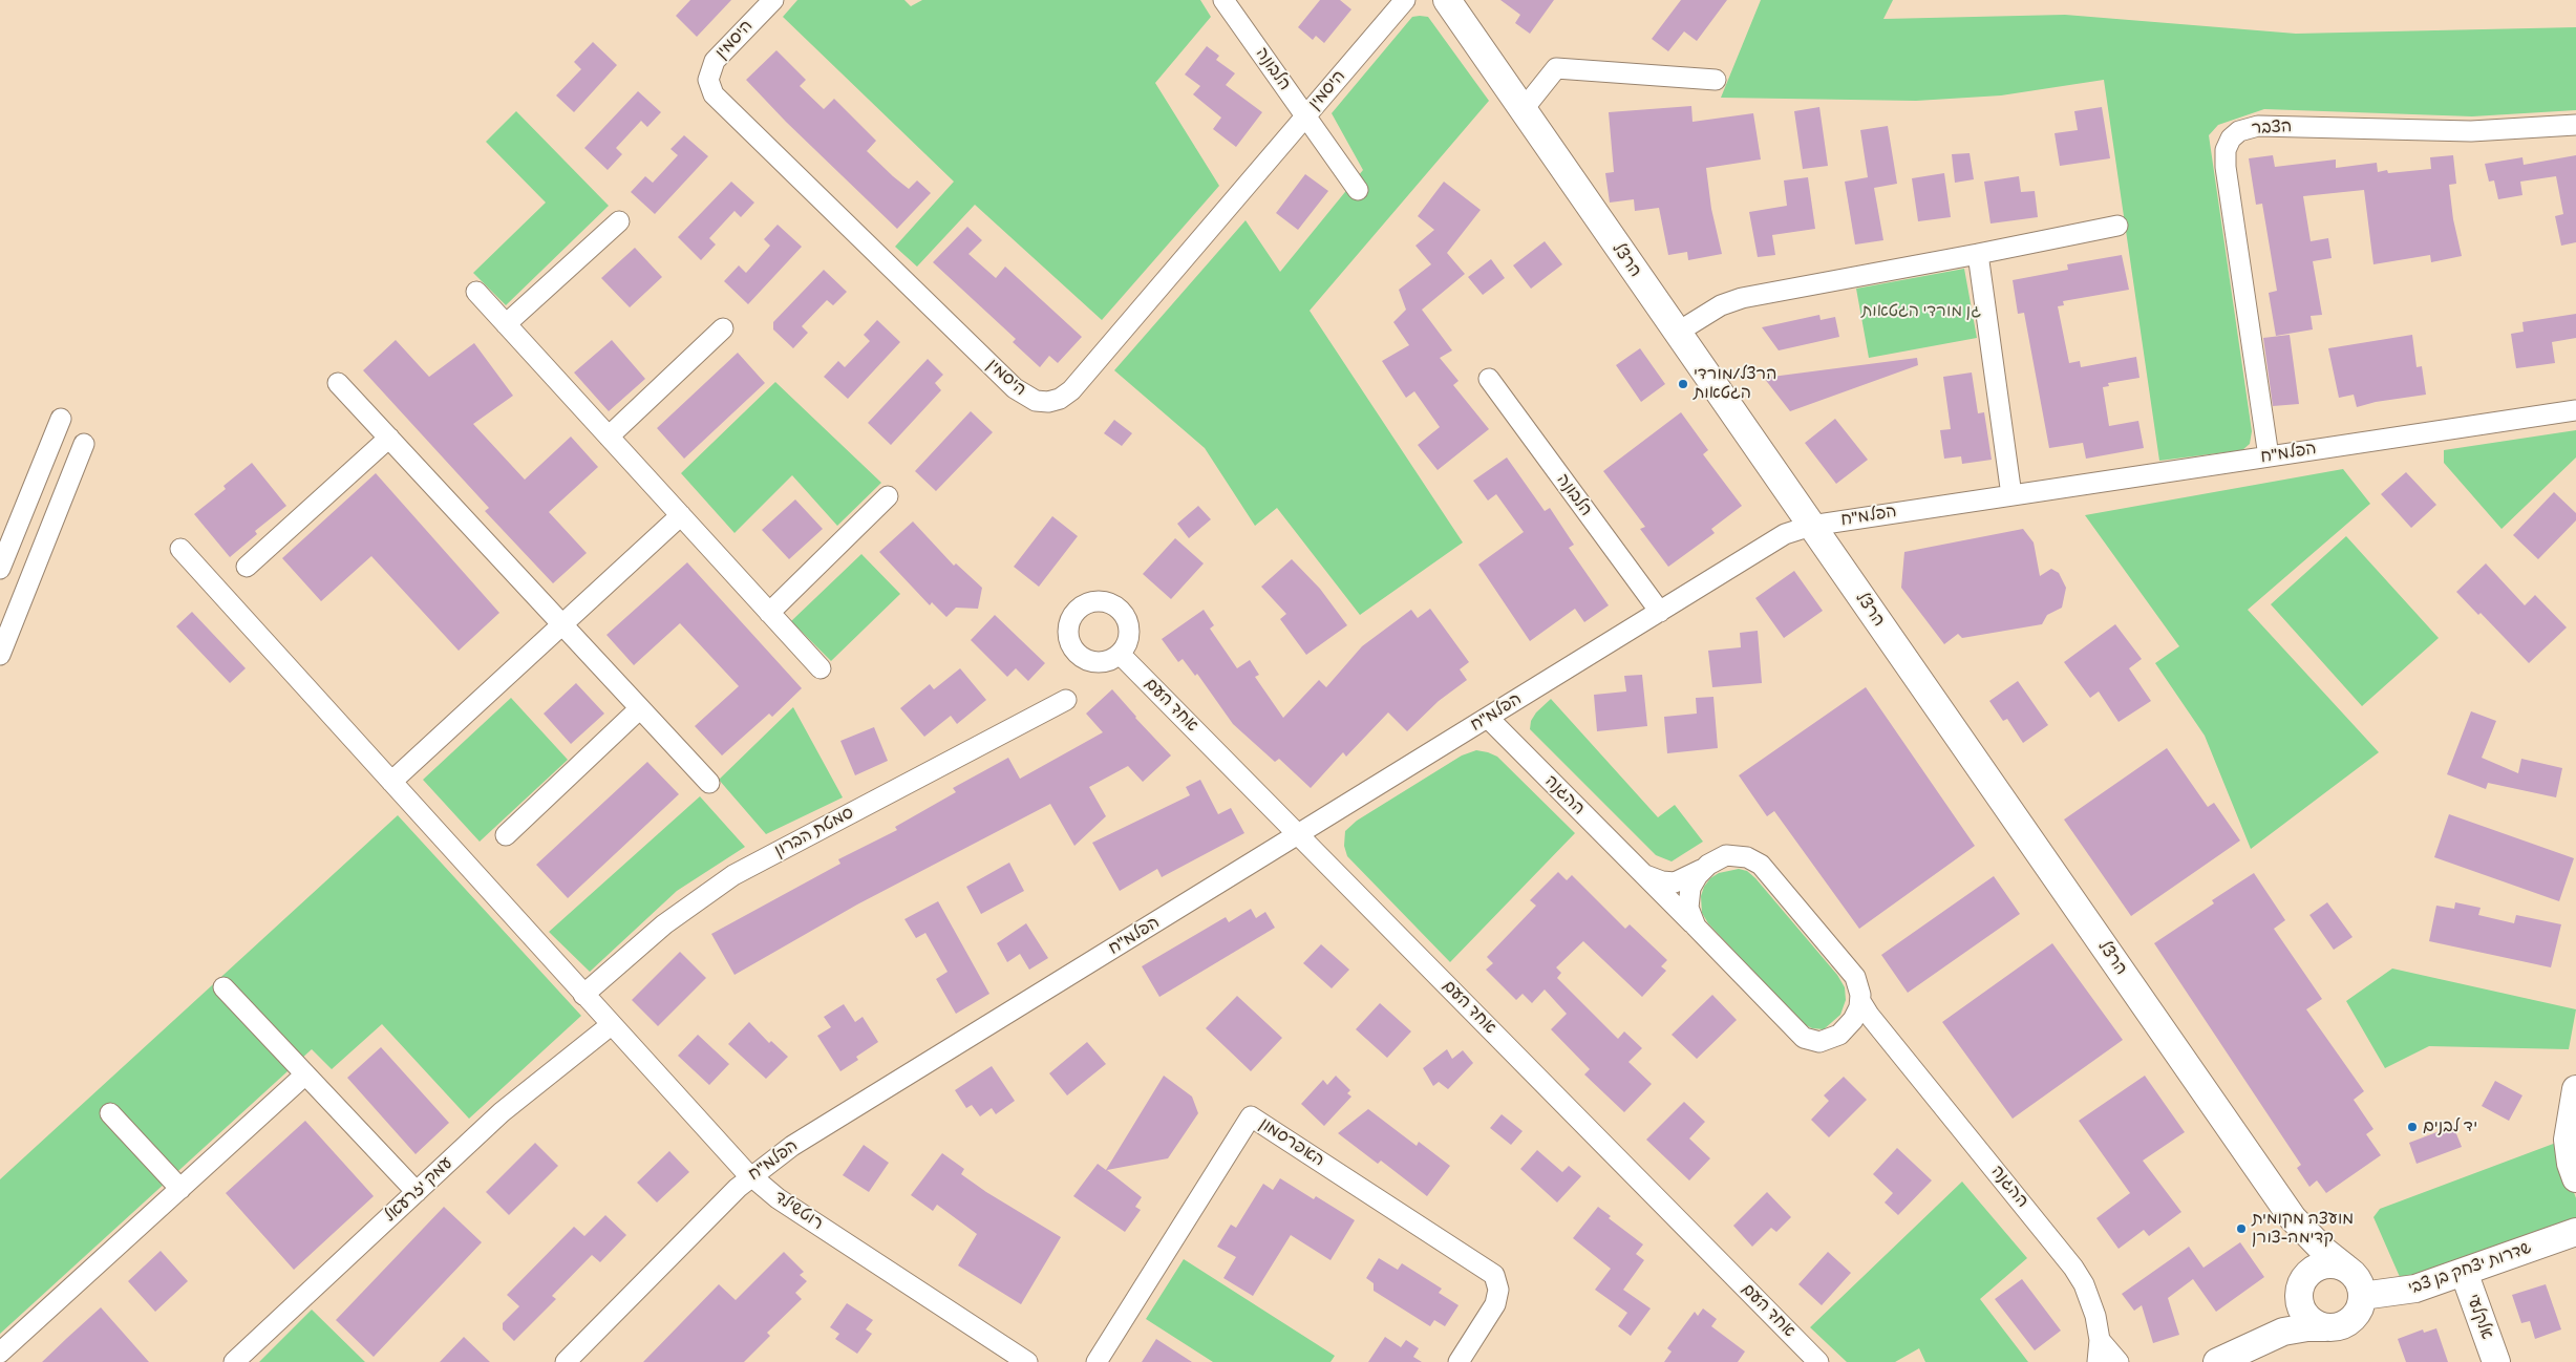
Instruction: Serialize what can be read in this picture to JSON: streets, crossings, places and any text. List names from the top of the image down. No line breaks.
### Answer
{"streets":{"street":["היסמין","הלבונה","הצבר","הרצל","הפלמ\"ח","אחד העם","ההגנה","סמטת הברון","האפרסמון","עמק יזרעאל","רוטשילד","שדרות יצחק בן צבי","אלקלעי"]},"crossings":[["היסמין","הלבונה"],["הלבונה","הפלמ\"ח"],["הצבר","הפלמ\"ח"],["הרצל","הפלמ\"ח"],["הרצל","שדרות יצחק בן צבי"],["הפלמ\"ח","אחד העם"],["הפלמ\"ח","ההגנה"],["הפלמ\"ח","רוטשילד"],["סמטת הברון","רוטשילד"],["עמק יזרעאל","רוטשילד"],["שדרות יצחק בן צבי","אלקלעי"]],"parks":["גן מורדי הגטאות"],"places":["הרצל/מורדי הגטאות","יד לבנים","מועצה מקומית קדימה-צורן"]}
